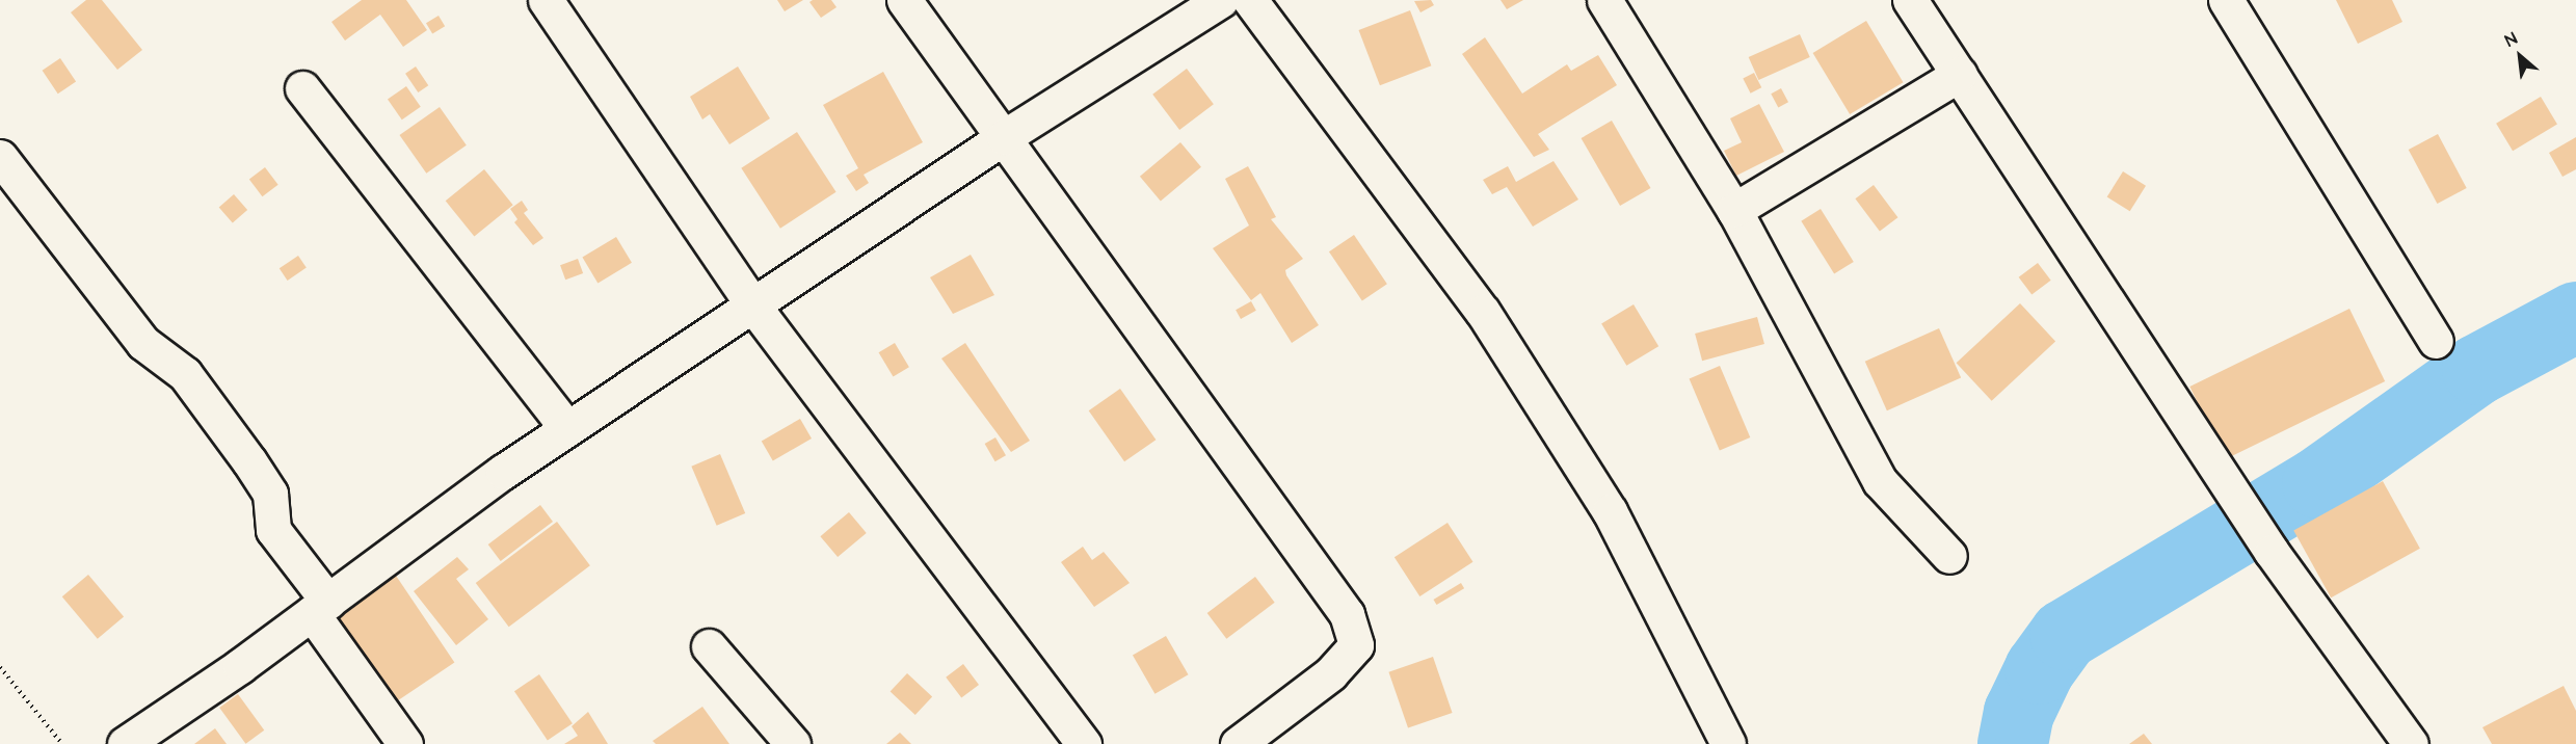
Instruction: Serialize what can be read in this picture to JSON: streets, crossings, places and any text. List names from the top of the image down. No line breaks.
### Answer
{"north":"top left"}
